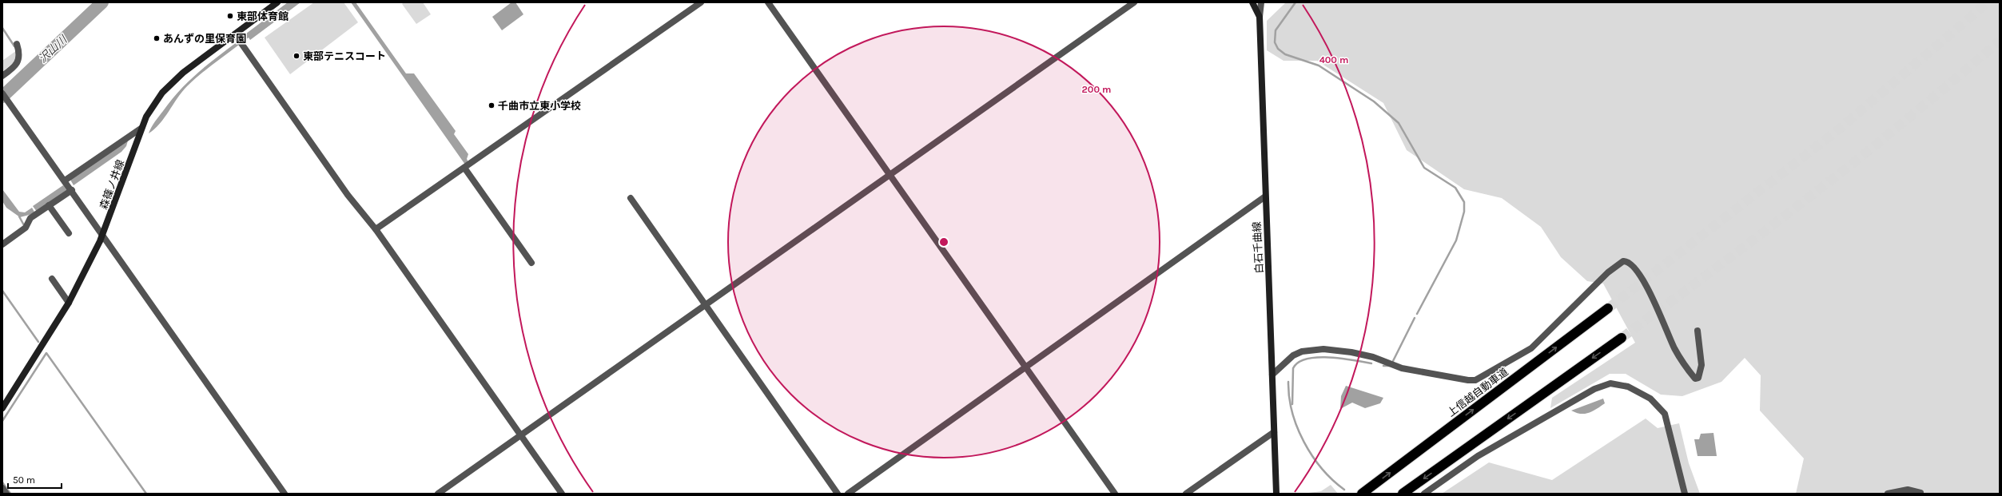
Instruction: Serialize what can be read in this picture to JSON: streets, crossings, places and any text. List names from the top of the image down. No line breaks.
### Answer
{"streets":{"highway":["上信越自動車道"],"main road":["森篠ノ井線","白石千曲線"]},"water":["沢山川"],"places":["東部体育館","あんずの里保育園","東部テニスコート","千曲市立東小学校"],"scale_bar":"50 m","rings":["400 m","200 m"]}
